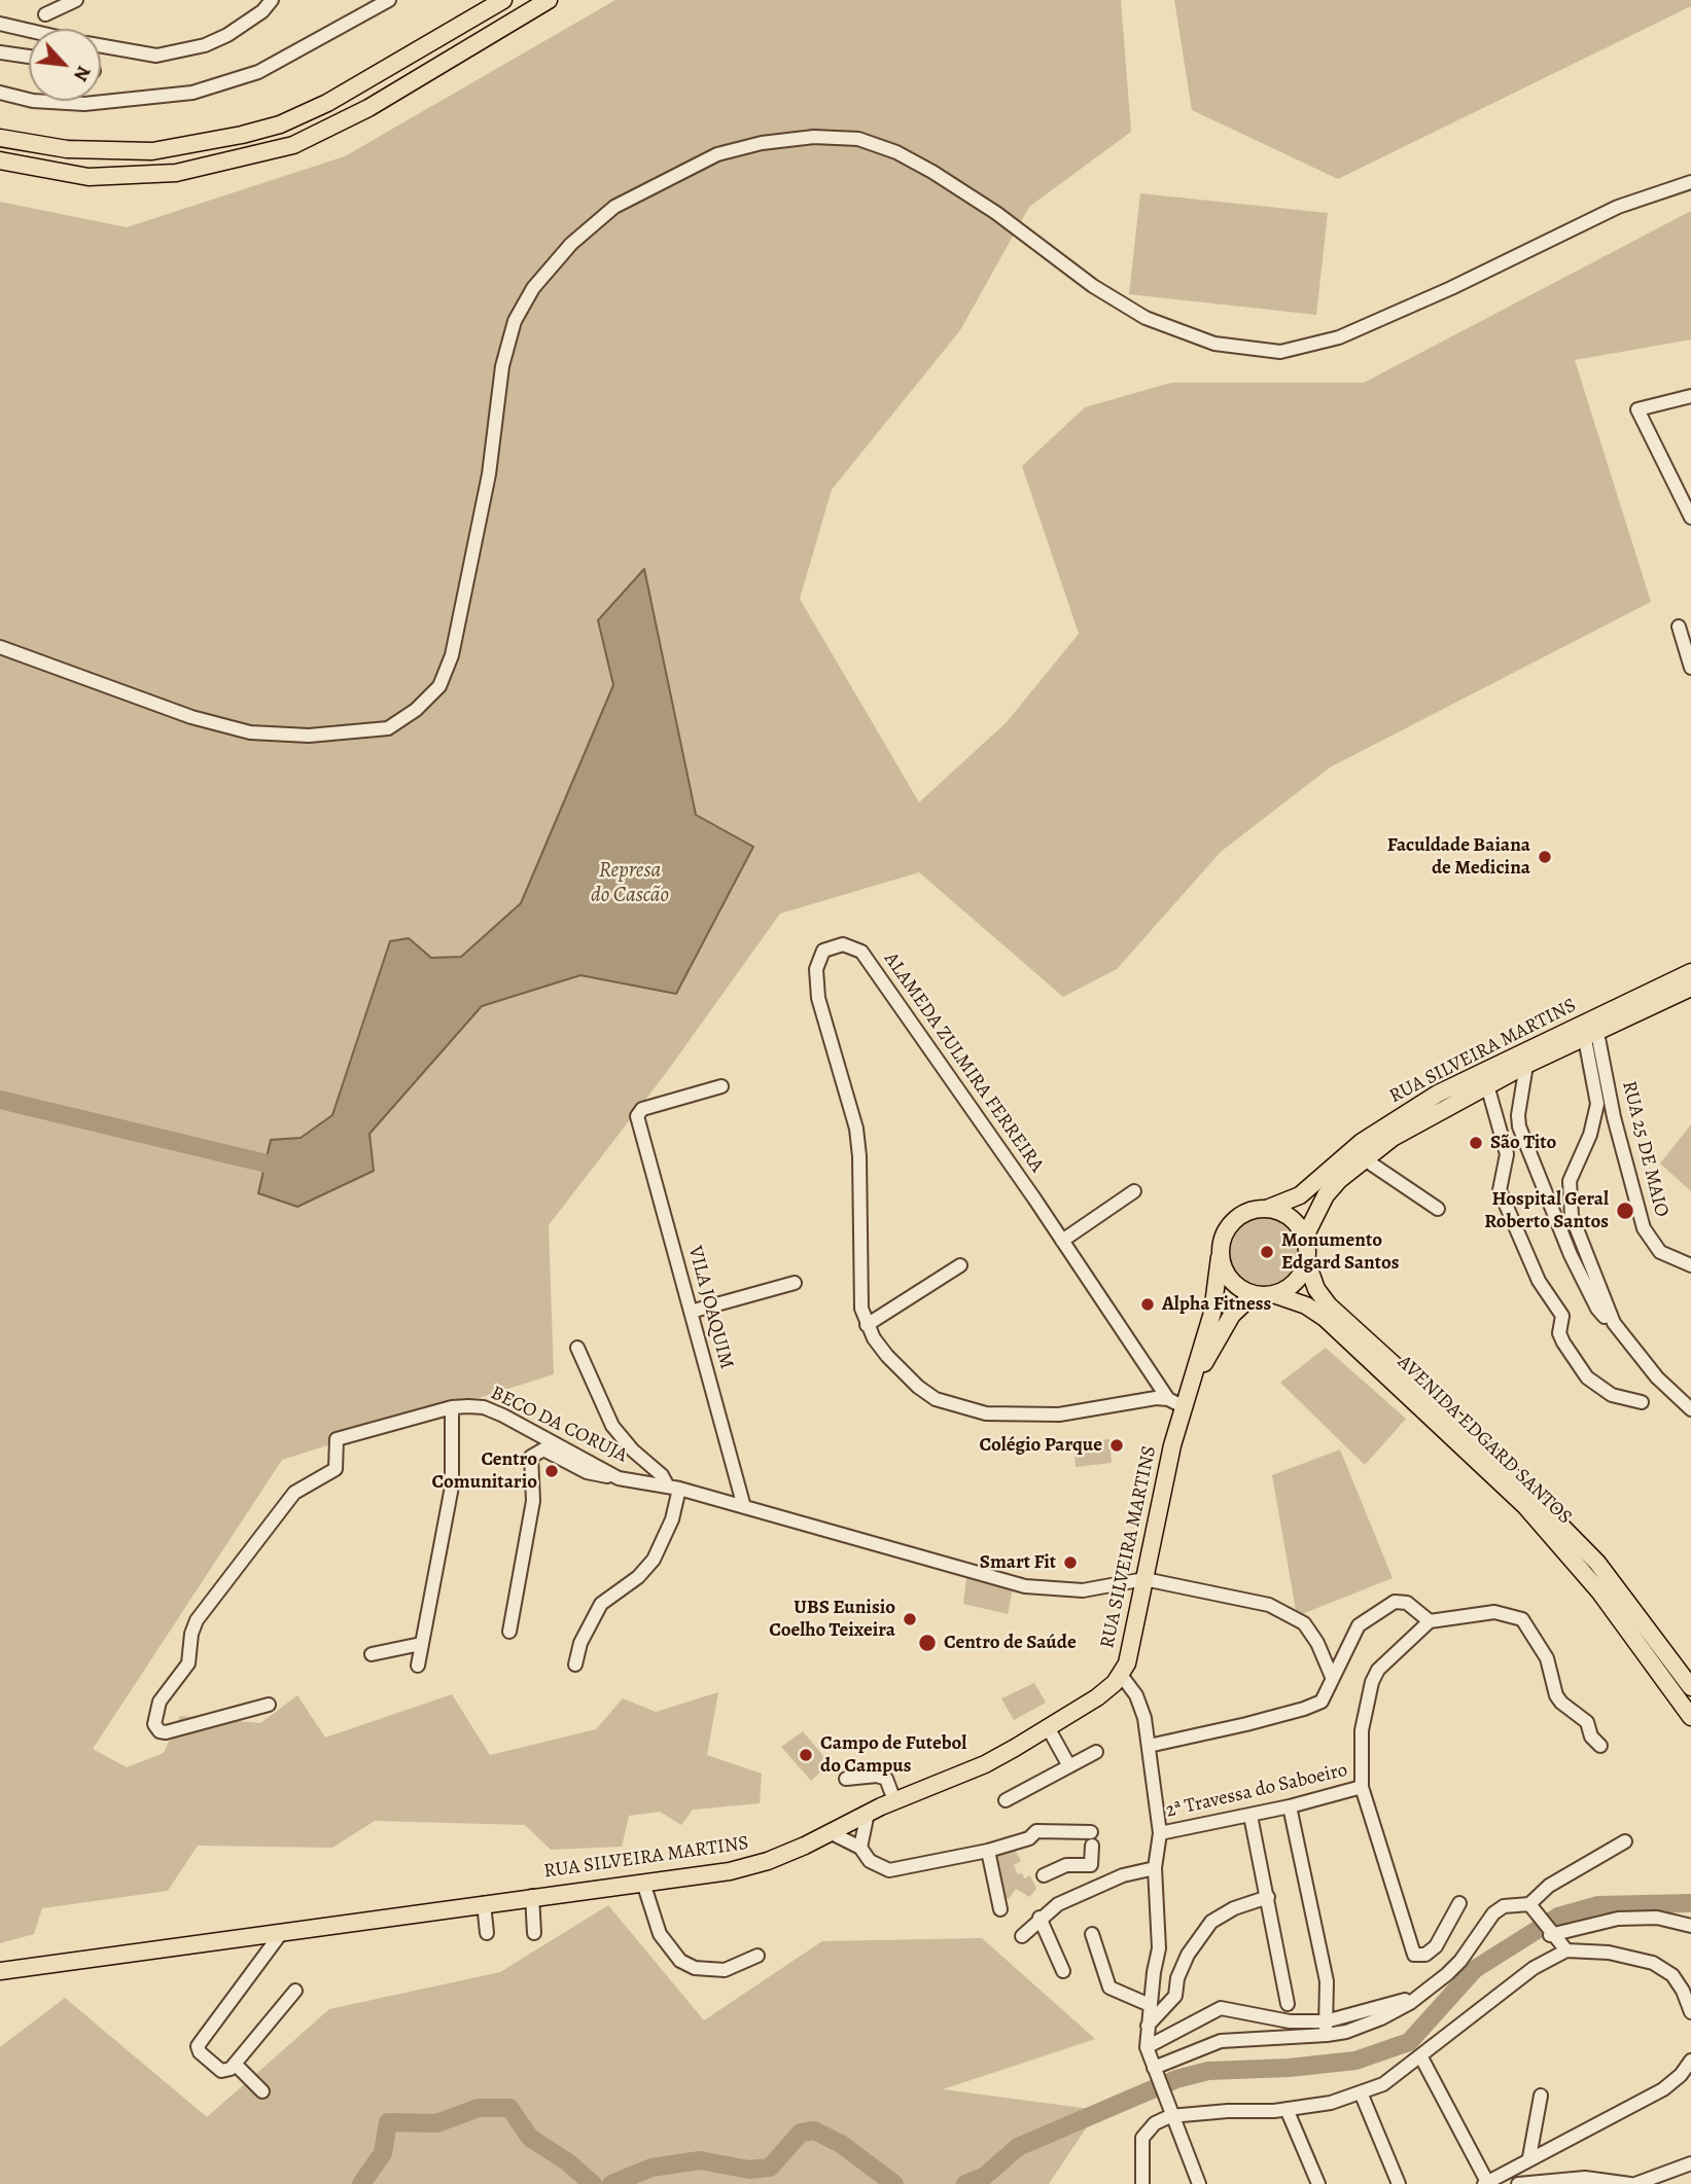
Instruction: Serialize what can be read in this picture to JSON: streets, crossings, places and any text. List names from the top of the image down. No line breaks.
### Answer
{"streets":{"main road":["RUA SILVEIRA MARTINS","AVENIDA EDGARD SANTOS"],"street":["ALAMEDA ZULMIRA FERREIRA","RUA 25 DE MAIO","VILA JOAQUIM","BECO DA CORUJA","2ª Travessa do Saboeiro"]},"crossings":[["RUA SILVEIRA MARTINS","ALAMEDA ZULMIRA FERREIRA"],["RUA SILVEIRA MARTINS","RUA 25 DE MAIO"],["RUA SILVEIRA MARTINS","BECO DA CORUJA"],["RUA SILVEIRA MARTINS","AVENIDA EDGARD SANTOS"],["VILA JOAQUIM","BECO DA CORUJA"]],"water":["Represa do Cascão"],"places":["Faculdade Baiana de Medicina","São Tito","Hospital Geral Roberto Santos","Monumento Edgard Santos","Alpha Fitness","Colégio Parque","Centro Comunitario","Smart Fit","UBS Eunisio Coelho Teixeira","Centro de Saúde","Campo de Futebol do Campus"],"north":"bottom right"}
